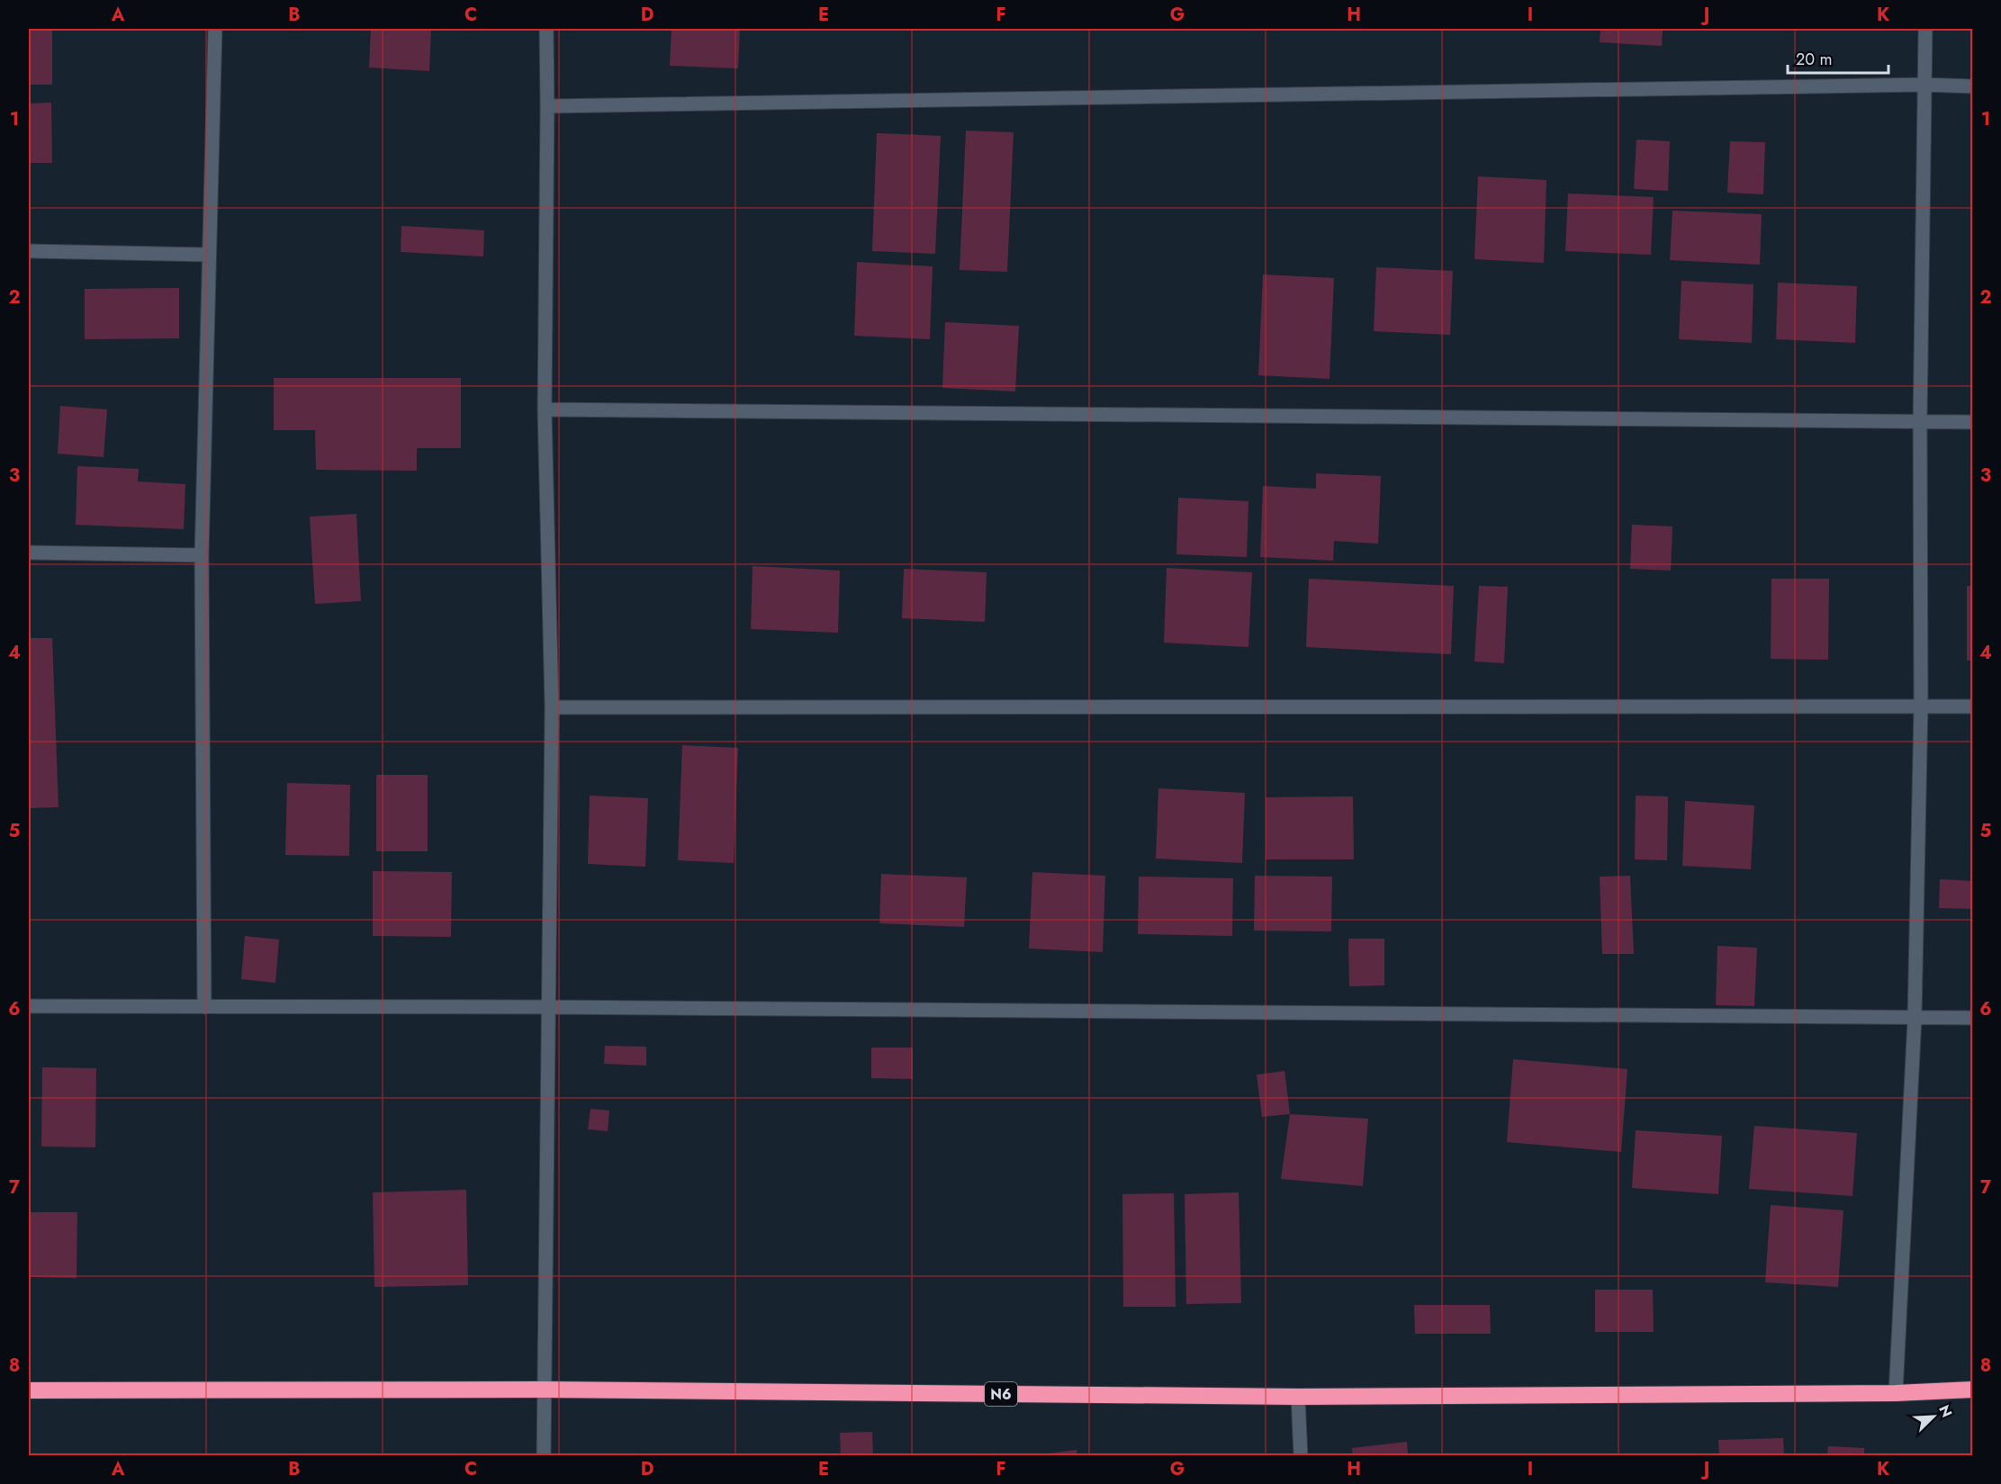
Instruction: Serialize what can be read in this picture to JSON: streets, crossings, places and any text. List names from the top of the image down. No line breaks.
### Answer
{"streets":{"highway":["N6"]},"scale_bar":"20 m","north":"top right","grid":{"columns":["A","B","C","D","E","F","G","H","I","J","K"],"rows":["1","2","3","4","5","6","7","8"]}}
